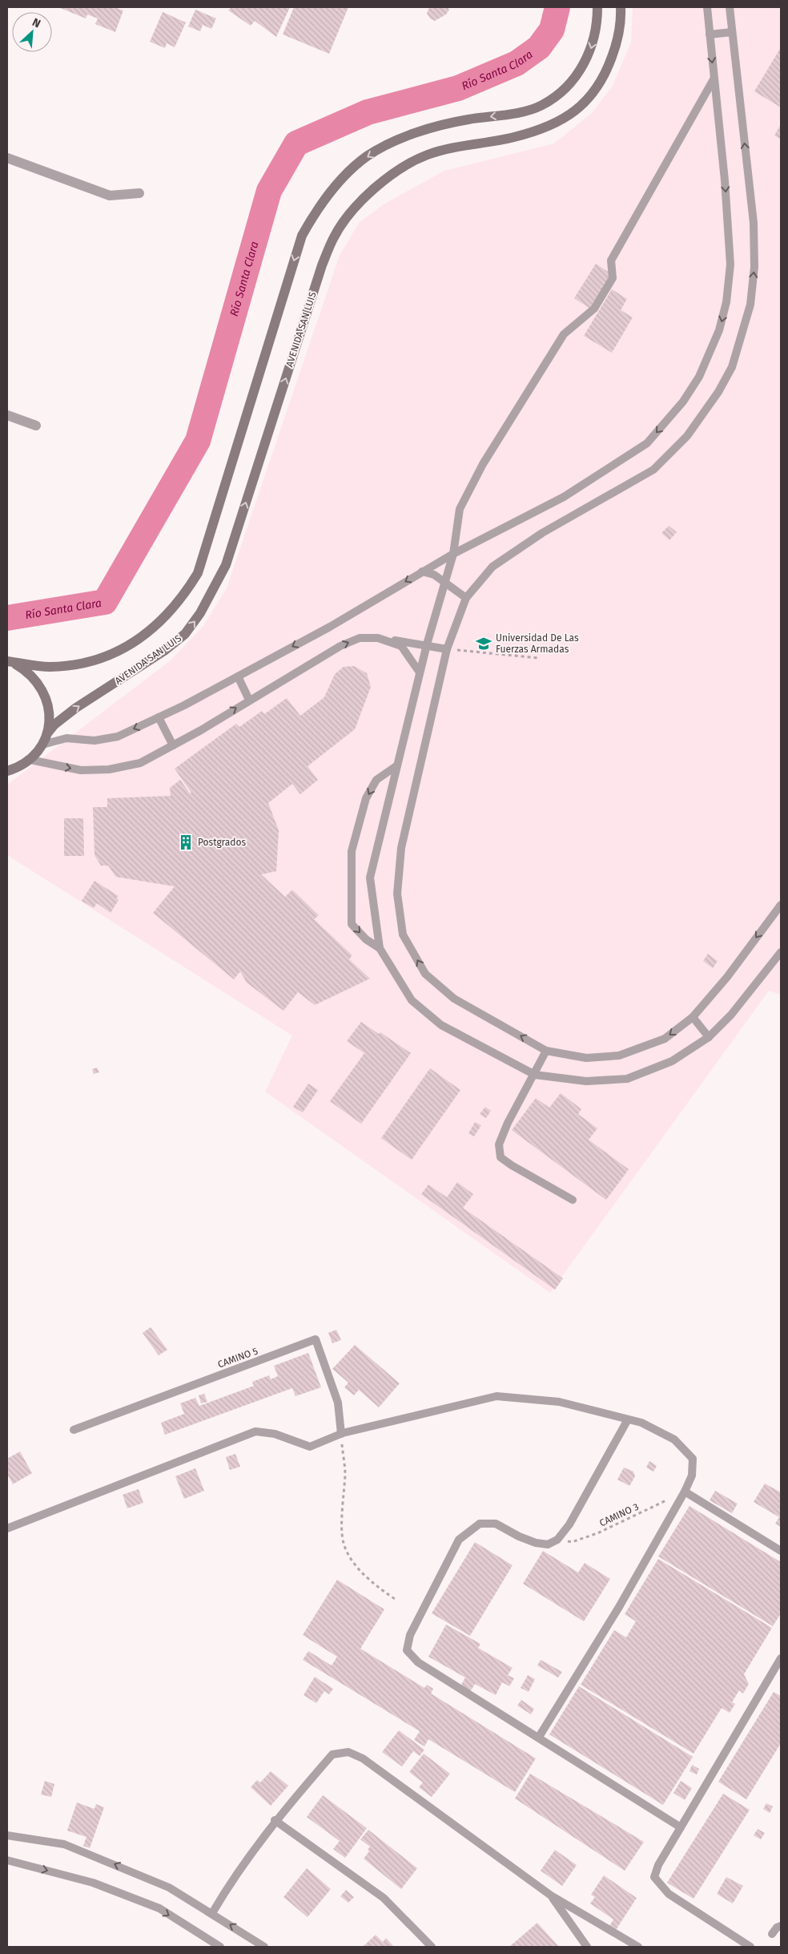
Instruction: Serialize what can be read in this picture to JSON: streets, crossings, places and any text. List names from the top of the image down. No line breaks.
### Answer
{"streets":{"street":["AVENIDA SAN LUIS"],"lane":["CAMINO 5"],"path":["CAMINO 3"]},"one_way":["AVENIDA SAN LUIS"],"water":["Río Santa Clara"],"places":{"school or university":["Universidad De Las Fuerzas Armadas"],"building":["Postgrados"]},"north":"top right"}
